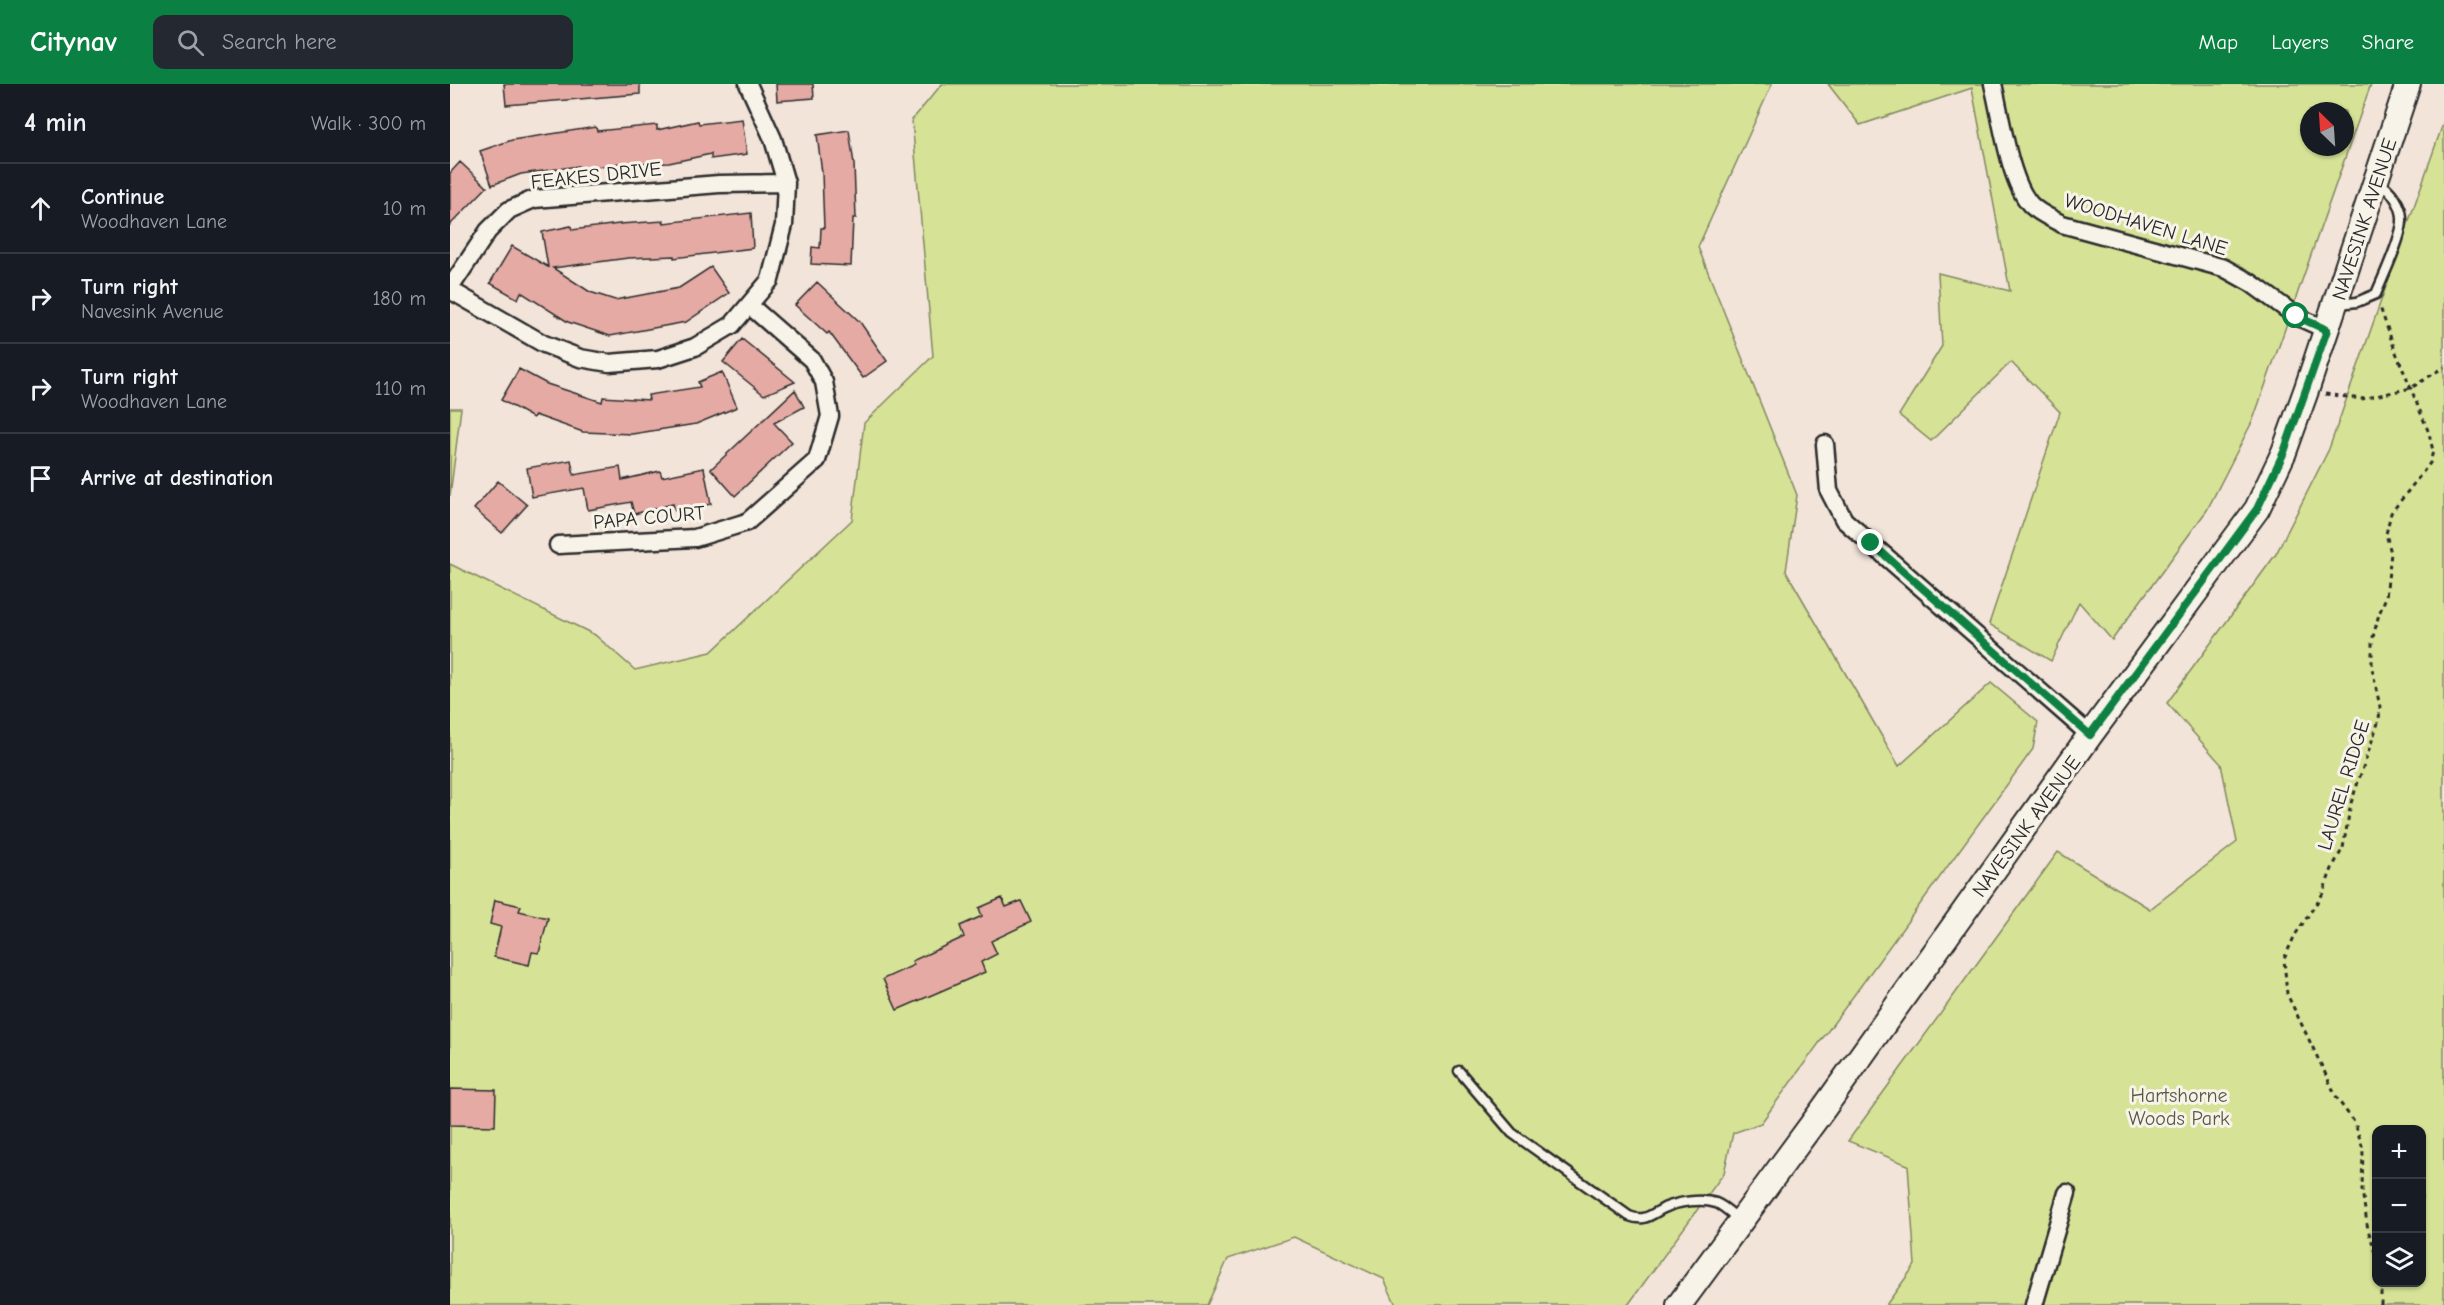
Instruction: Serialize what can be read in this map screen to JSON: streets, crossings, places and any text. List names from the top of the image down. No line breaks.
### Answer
{"streets":{"main road":["NAVESINK AVENUE"],"street":["FEAKES DRIVE","WOODHAVEN LANE","PAPA COURT"],"path":["LAUREL RIDGE"]},"crossings":[["NAVESINK AVENUE","WOODHAVEN LANE"]],"parks":["Hartshorne Woods Park"],"north":"top left","page":{"header":"Citynav","search":"Search here","nav":["Map","Layers","Share"],"heading":["4 min","Walk · 300 m"],"list":[["Continue","Woodhaven Lane","10 m"],["Turn right","Navesink Avenue","180 m"],["Turn right","Woodhaven Lane","110 m"],"Arrive at destination"],"map_buttons":["+","−"]}}
